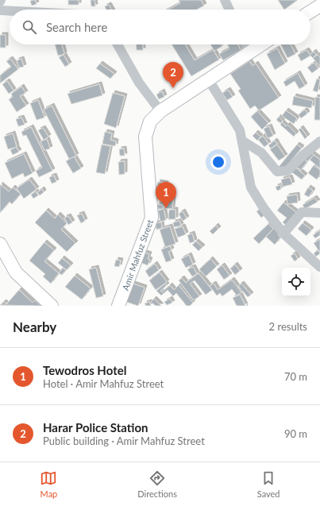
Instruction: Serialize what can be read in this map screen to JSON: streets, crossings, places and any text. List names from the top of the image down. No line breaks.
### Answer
{"streets":{"main road":["Amir Mahfuz Street"]},"page":{"search":"Search here","pins":["2","1"],"heading":["Nearby","2 results"],"list":[{"mark":"1","name":"Tewodros Hotel","note":"Hotel · Amir Mahfuz Street","value":"70 m"},{"mark":"2","name":"Harar Police Station","note":"Public building · Amir Mahfuz Street","value":"90 m"}],"nav":["Map","Directions","Saved"]}}
